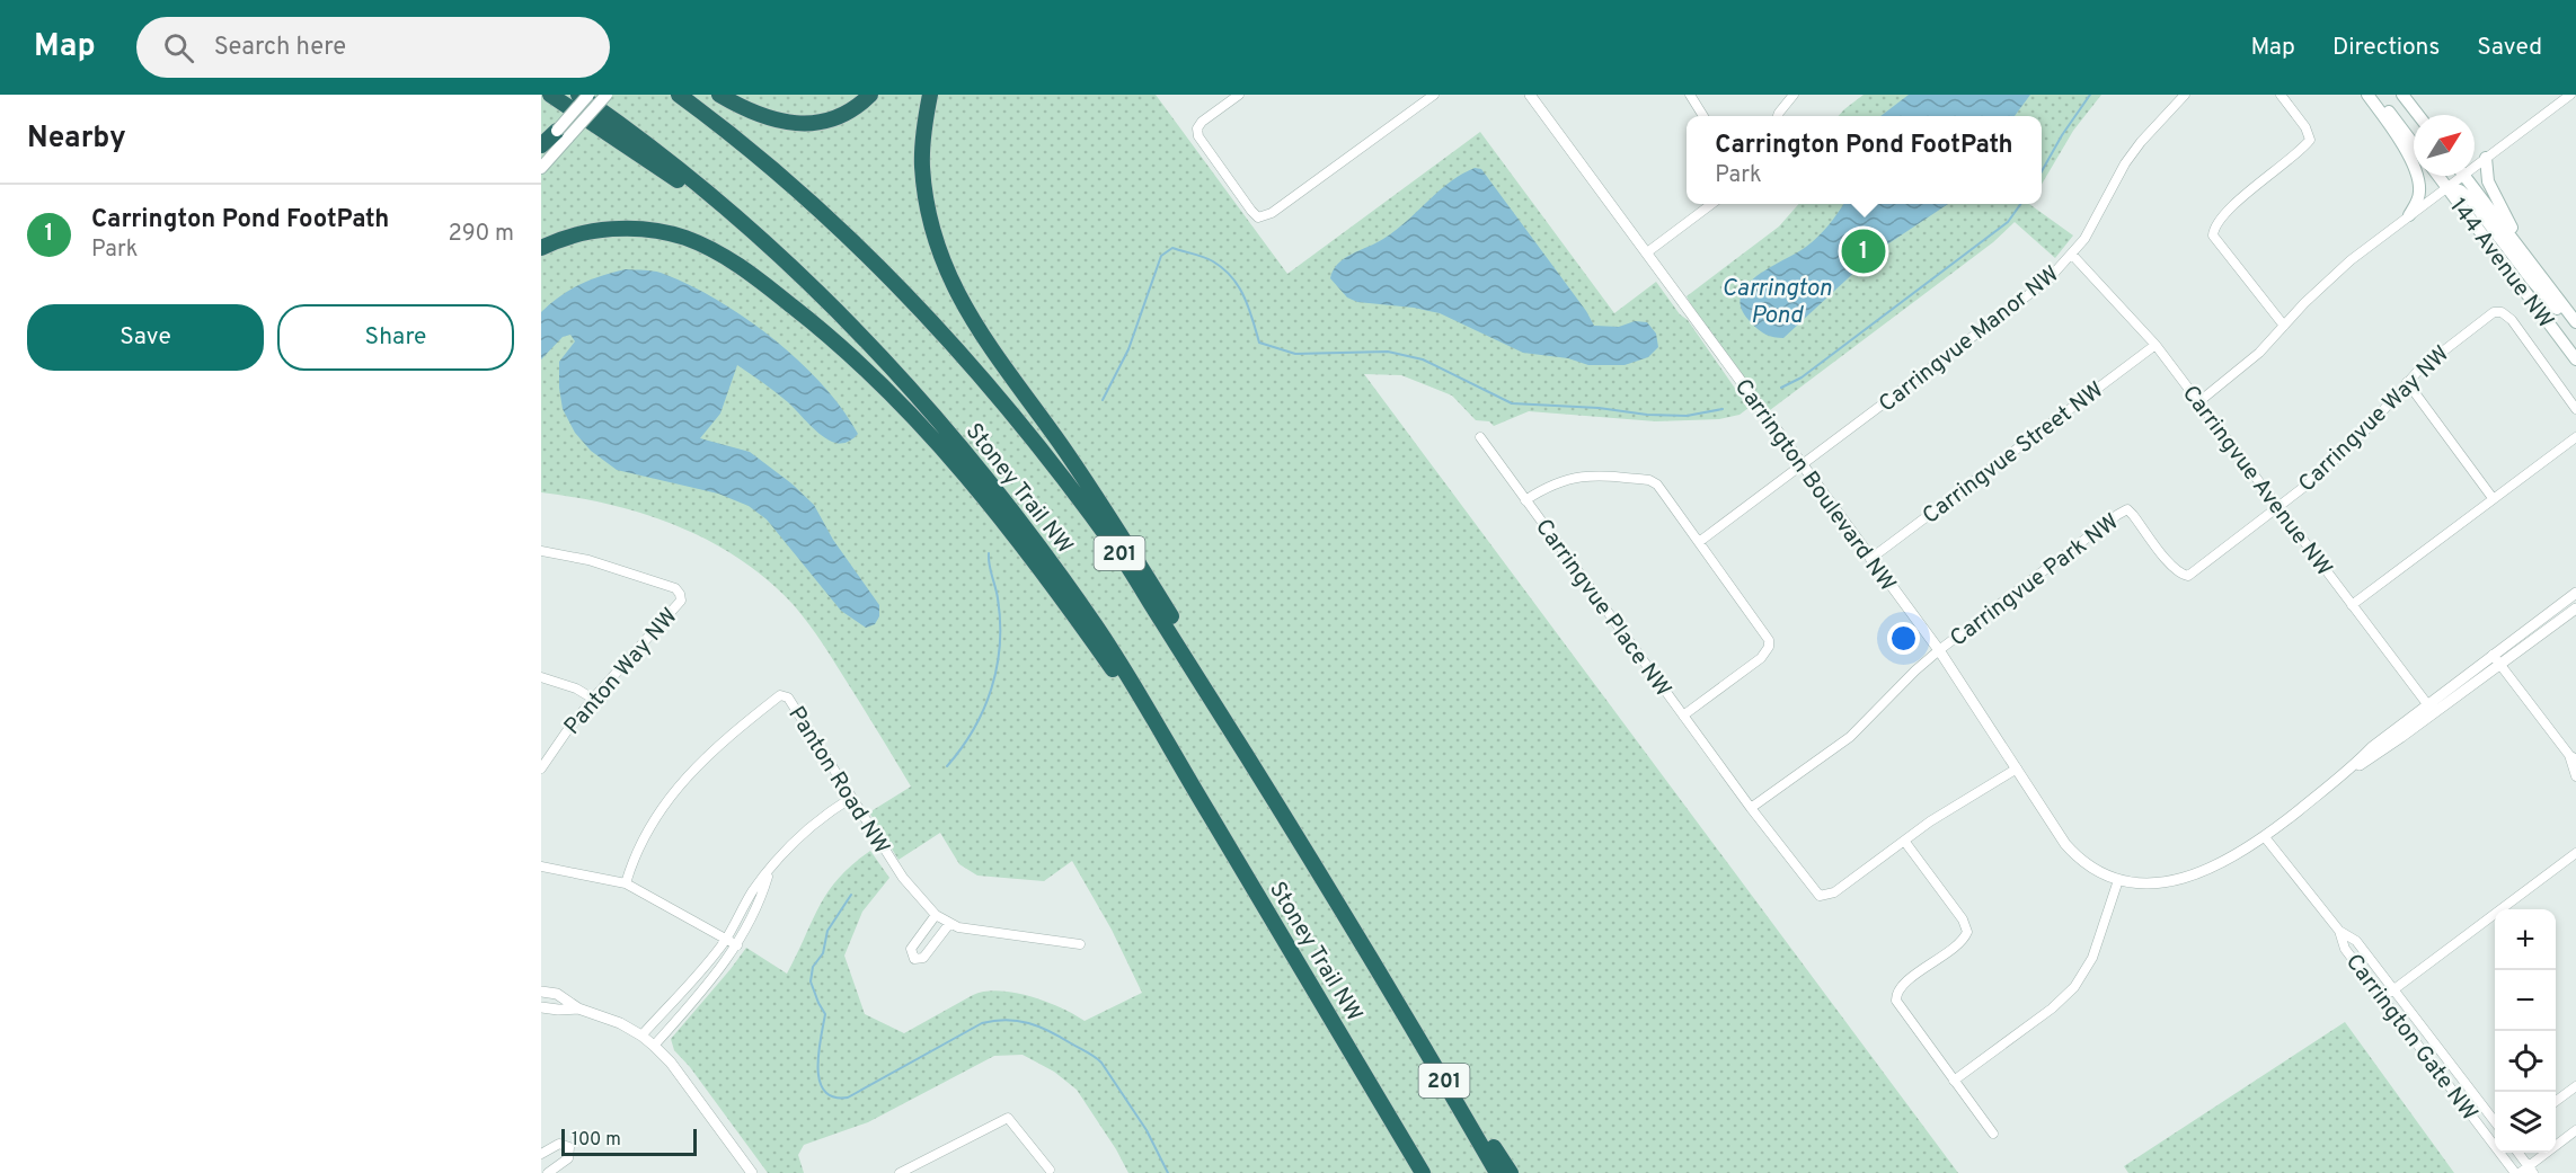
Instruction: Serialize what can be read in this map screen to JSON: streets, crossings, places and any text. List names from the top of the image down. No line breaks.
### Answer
{"streets":{"highway":["Stoney Trail NW","201"],"main road":["144 Avenue NW"],"street":["Carringvue Manor NW","Carringvue Way NW","Carringvue Street NW","Carringvue Avenue NW","Carrington Boulevard NW","Carringvue Park NW","Carringvue Place NW","Panton Way NW","Panton Road NW","Carrington Gate NW"]},"crossings":[["Carringvue Manor NW","Carringvue Avenue NW"],["Carringvue Manor NW","Carrington Boulevard NW"],["Carringvue Manor NW","Carringvue Place NW"],["Carringvue Way NW","Carringvue Avenue NW"],["Carringvue Way NW","Carringvue Park NW"],["Carringvue Street NW","Carringvue Avenue NW"],["Carringvue Street NW","Carrington Boulevard NW"],["Carringvue Avenue NW","Carrington Boulevard NW"],["Carringvue Avenue NW","Carringvue Park NW"],["Carrington Boulevard NW","Carringvue Park NW"],["Carrington Boulevard NW","Carringvue Place NW"],["Carrington Boulevard NW","Carrington Gate NW"]],"water":["Carrington Pond"],"scale_bar":"100 m","north":"top right","page":{"header":"Map","search":"Search here","nav":["Map","Directions","Saved"],"heading":"Nearby","popup":["Carrington Pond FootPath","Park"],"list":[{"mark":"1","name":"Carrington Pond FootPath","note":"Park","value":"290 m"}],"pins":"1","buttons":["Save","Share"],"map_buttons":["+","−"],"scale":"100 m"}}
